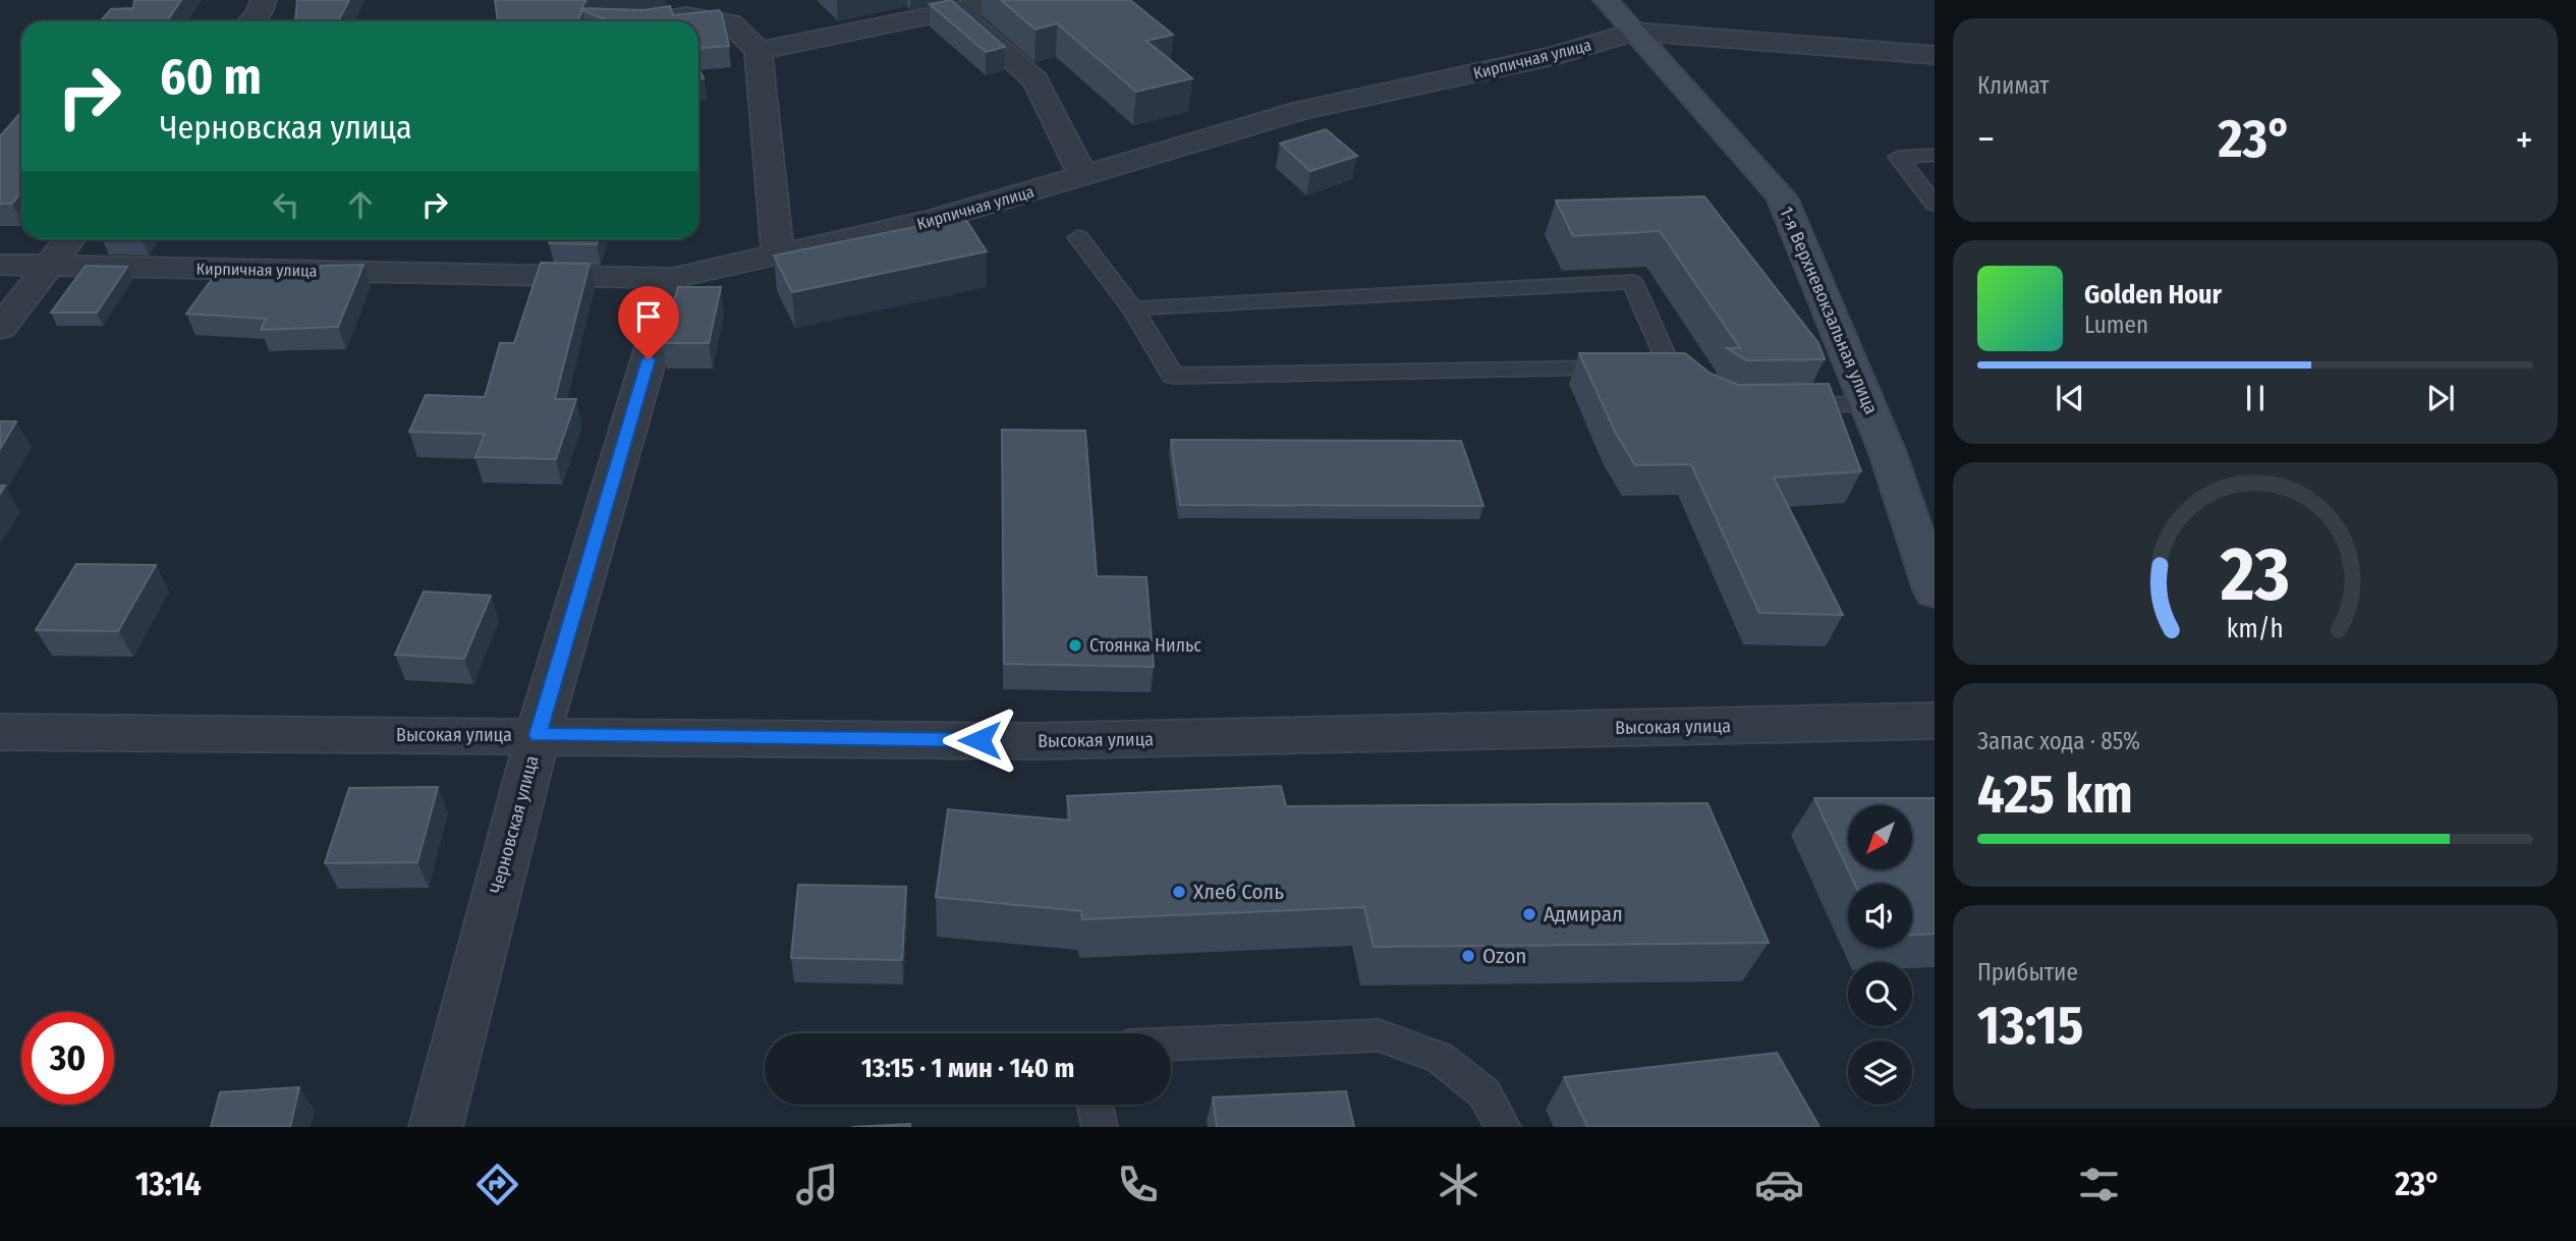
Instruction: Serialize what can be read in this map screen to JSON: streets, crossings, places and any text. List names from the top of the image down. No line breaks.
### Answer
{"streets":{"street":["Кирпичная улица","1-я Верхневокзальная улица","Высокая улица","Черновская улица"]},"crossings":[["Кирпичная улица","1-я Верхневокзальная улица"],["Кирпичная улица","Черновская улица"],["Высокая улица","Черновская улица"]],"places":["Стоянка Нильс","Хлеб Соль","Адмирал","Ozon"],"north":"bottom left","page":{"tile":["Климат",["Запас хода · 85%","425 km"],["Прибытие","13:15"]],"turn":["60 m","Черновская улица"],"heat":["−","23°","+"],"song":["Golden Hour","Lumen"],"limit":"30","trip":"13:15 · 1 мин · 140 m","tabs":["13:14","23°"],"gauge":["23","km/h"]}}
